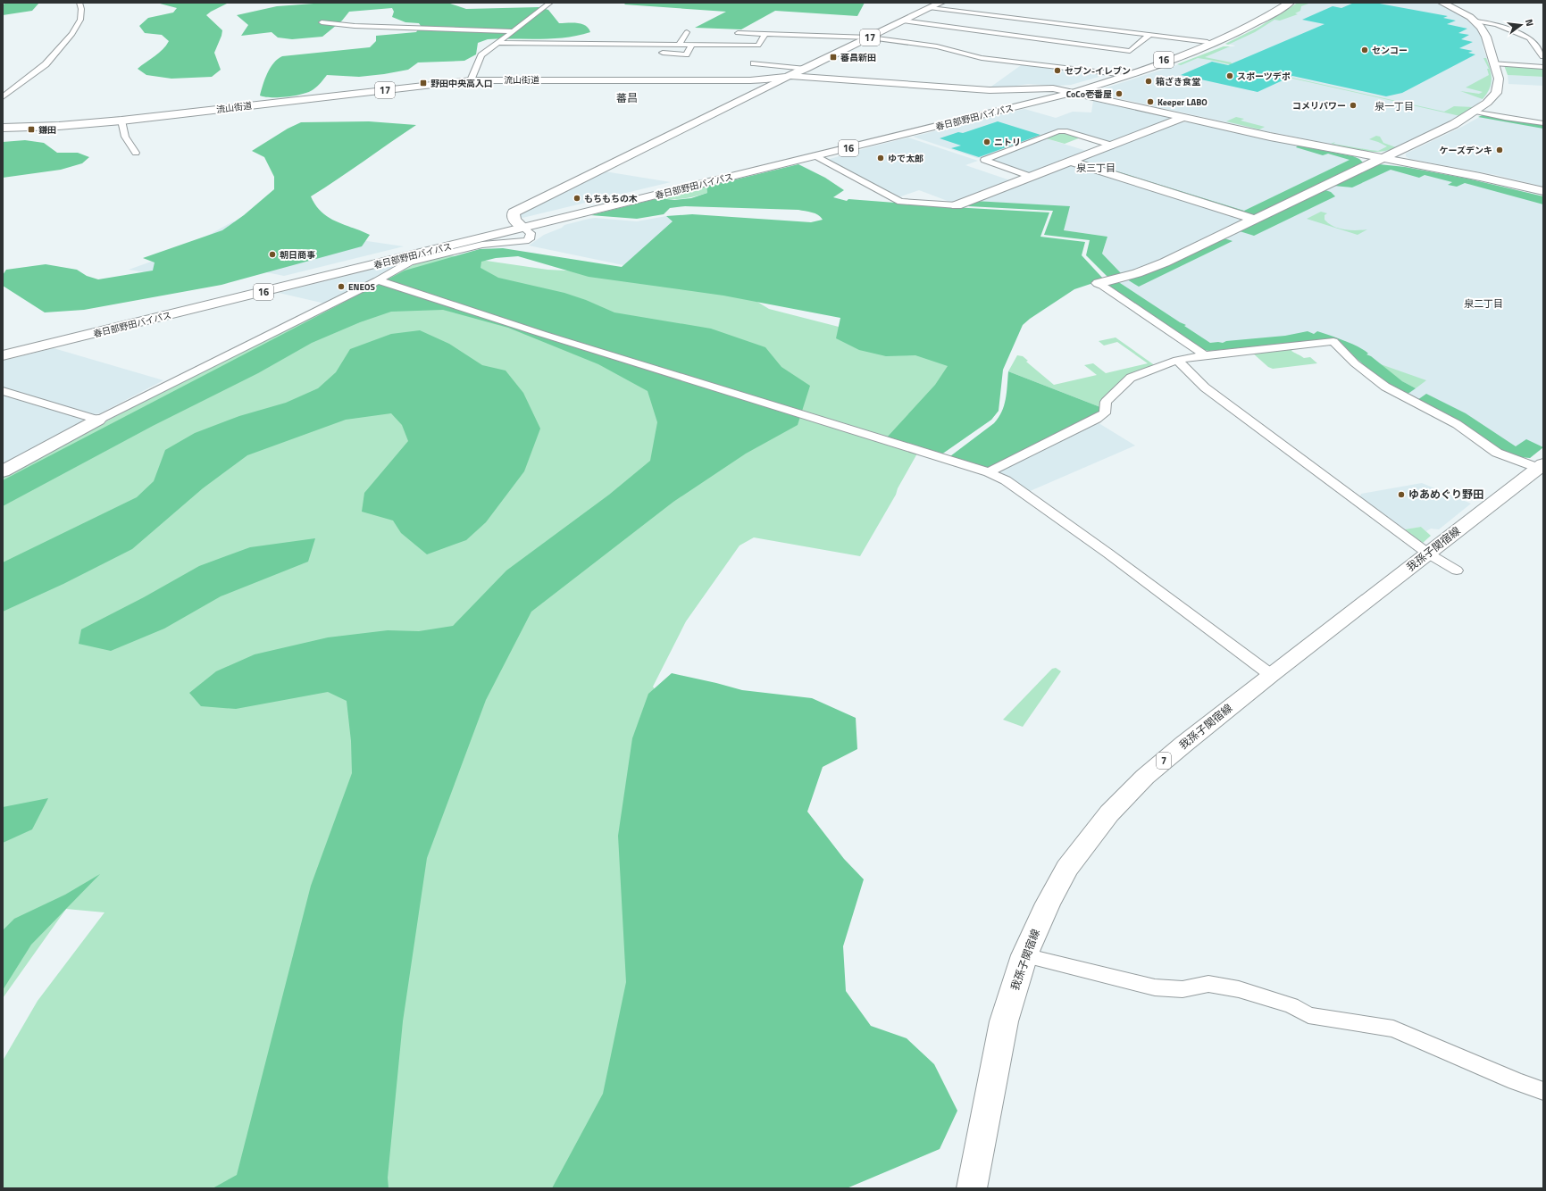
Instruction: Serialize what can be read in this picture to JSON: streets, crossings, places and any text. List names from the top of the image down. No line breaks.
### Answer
{"streets":{"main road":["17","16","流山街道","春日部野田バイパス","我孫子関宿線","7"]},"districts":["蕃昌","泉一丁目","泉三丁目","泉二丁目"],"places":{"other":["センコー","セブン-イレブン","スポーツデポ","箱ざき食堂","CoCo壱番屋","Keeper LABO","コメリパワー","ニトリ","ケーズデンキ","ゆで太郎","もちもちの木","朝日商事","ENEOS","ゆあめぐり野田"],"transit":["蕃昌新田","野田中央高入口","鎌田"]},"north":"right"}
